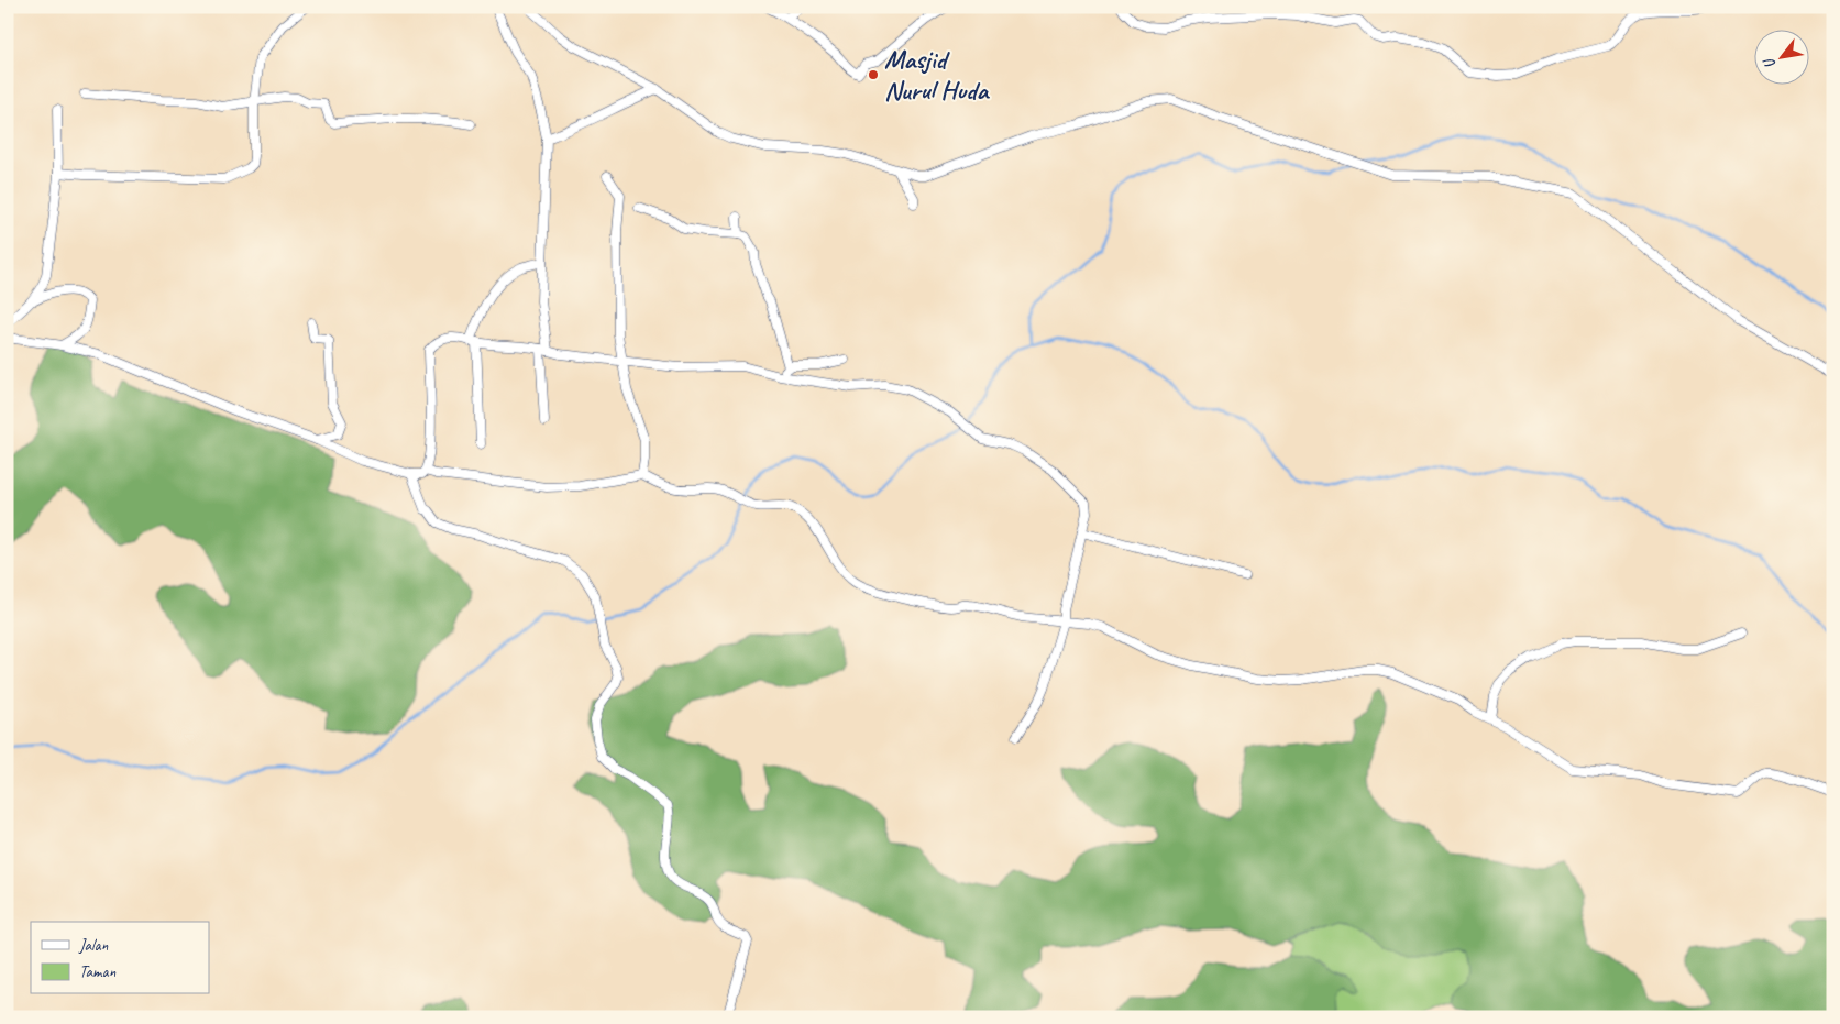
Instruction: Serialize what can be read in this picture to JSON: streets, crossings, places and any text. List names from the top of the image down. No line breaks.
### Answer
{"places":["Masjid Nurul Huda"],"legend":["Jalan","Taman"],"north":"bottom left"}
